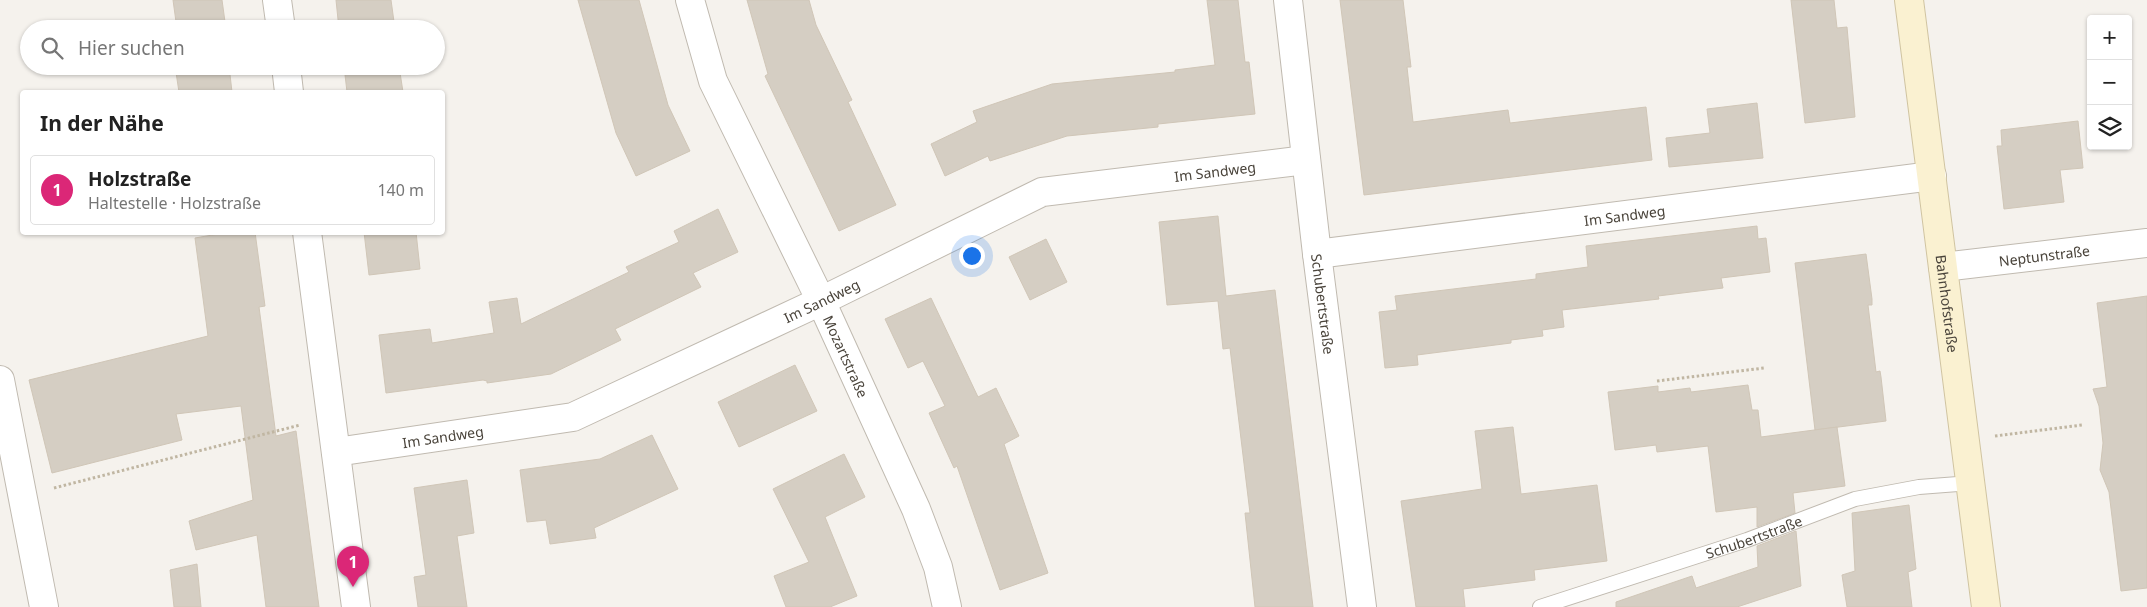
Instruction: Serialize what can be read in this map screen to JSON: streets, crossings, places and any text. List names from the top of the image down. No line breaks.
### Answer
{"streets":{"main road":["Bahnhofstraße"],"street":["Im Sandweg","Neptunstraße","Schubertstraße","Mozartstraße"]},"crossings":[["Im Sandweg","Schubertstraße"],["Im Sandweg","Bahnhofstraße"],["Im Sandweg","Mozartstraße"],["Neptunstraße","Bahnhofstraße"],["Schubertstraße","Bahnhofstraße"]],"page":{"map_buttons":["+","−"],"search":"Hier suchen","heading":"In der Nähe","list":[{"mark":"1","name":"Holzstraße","note":"Haltestelle · Holzstraße","value":"140 m"}],"pins":"1"}}
